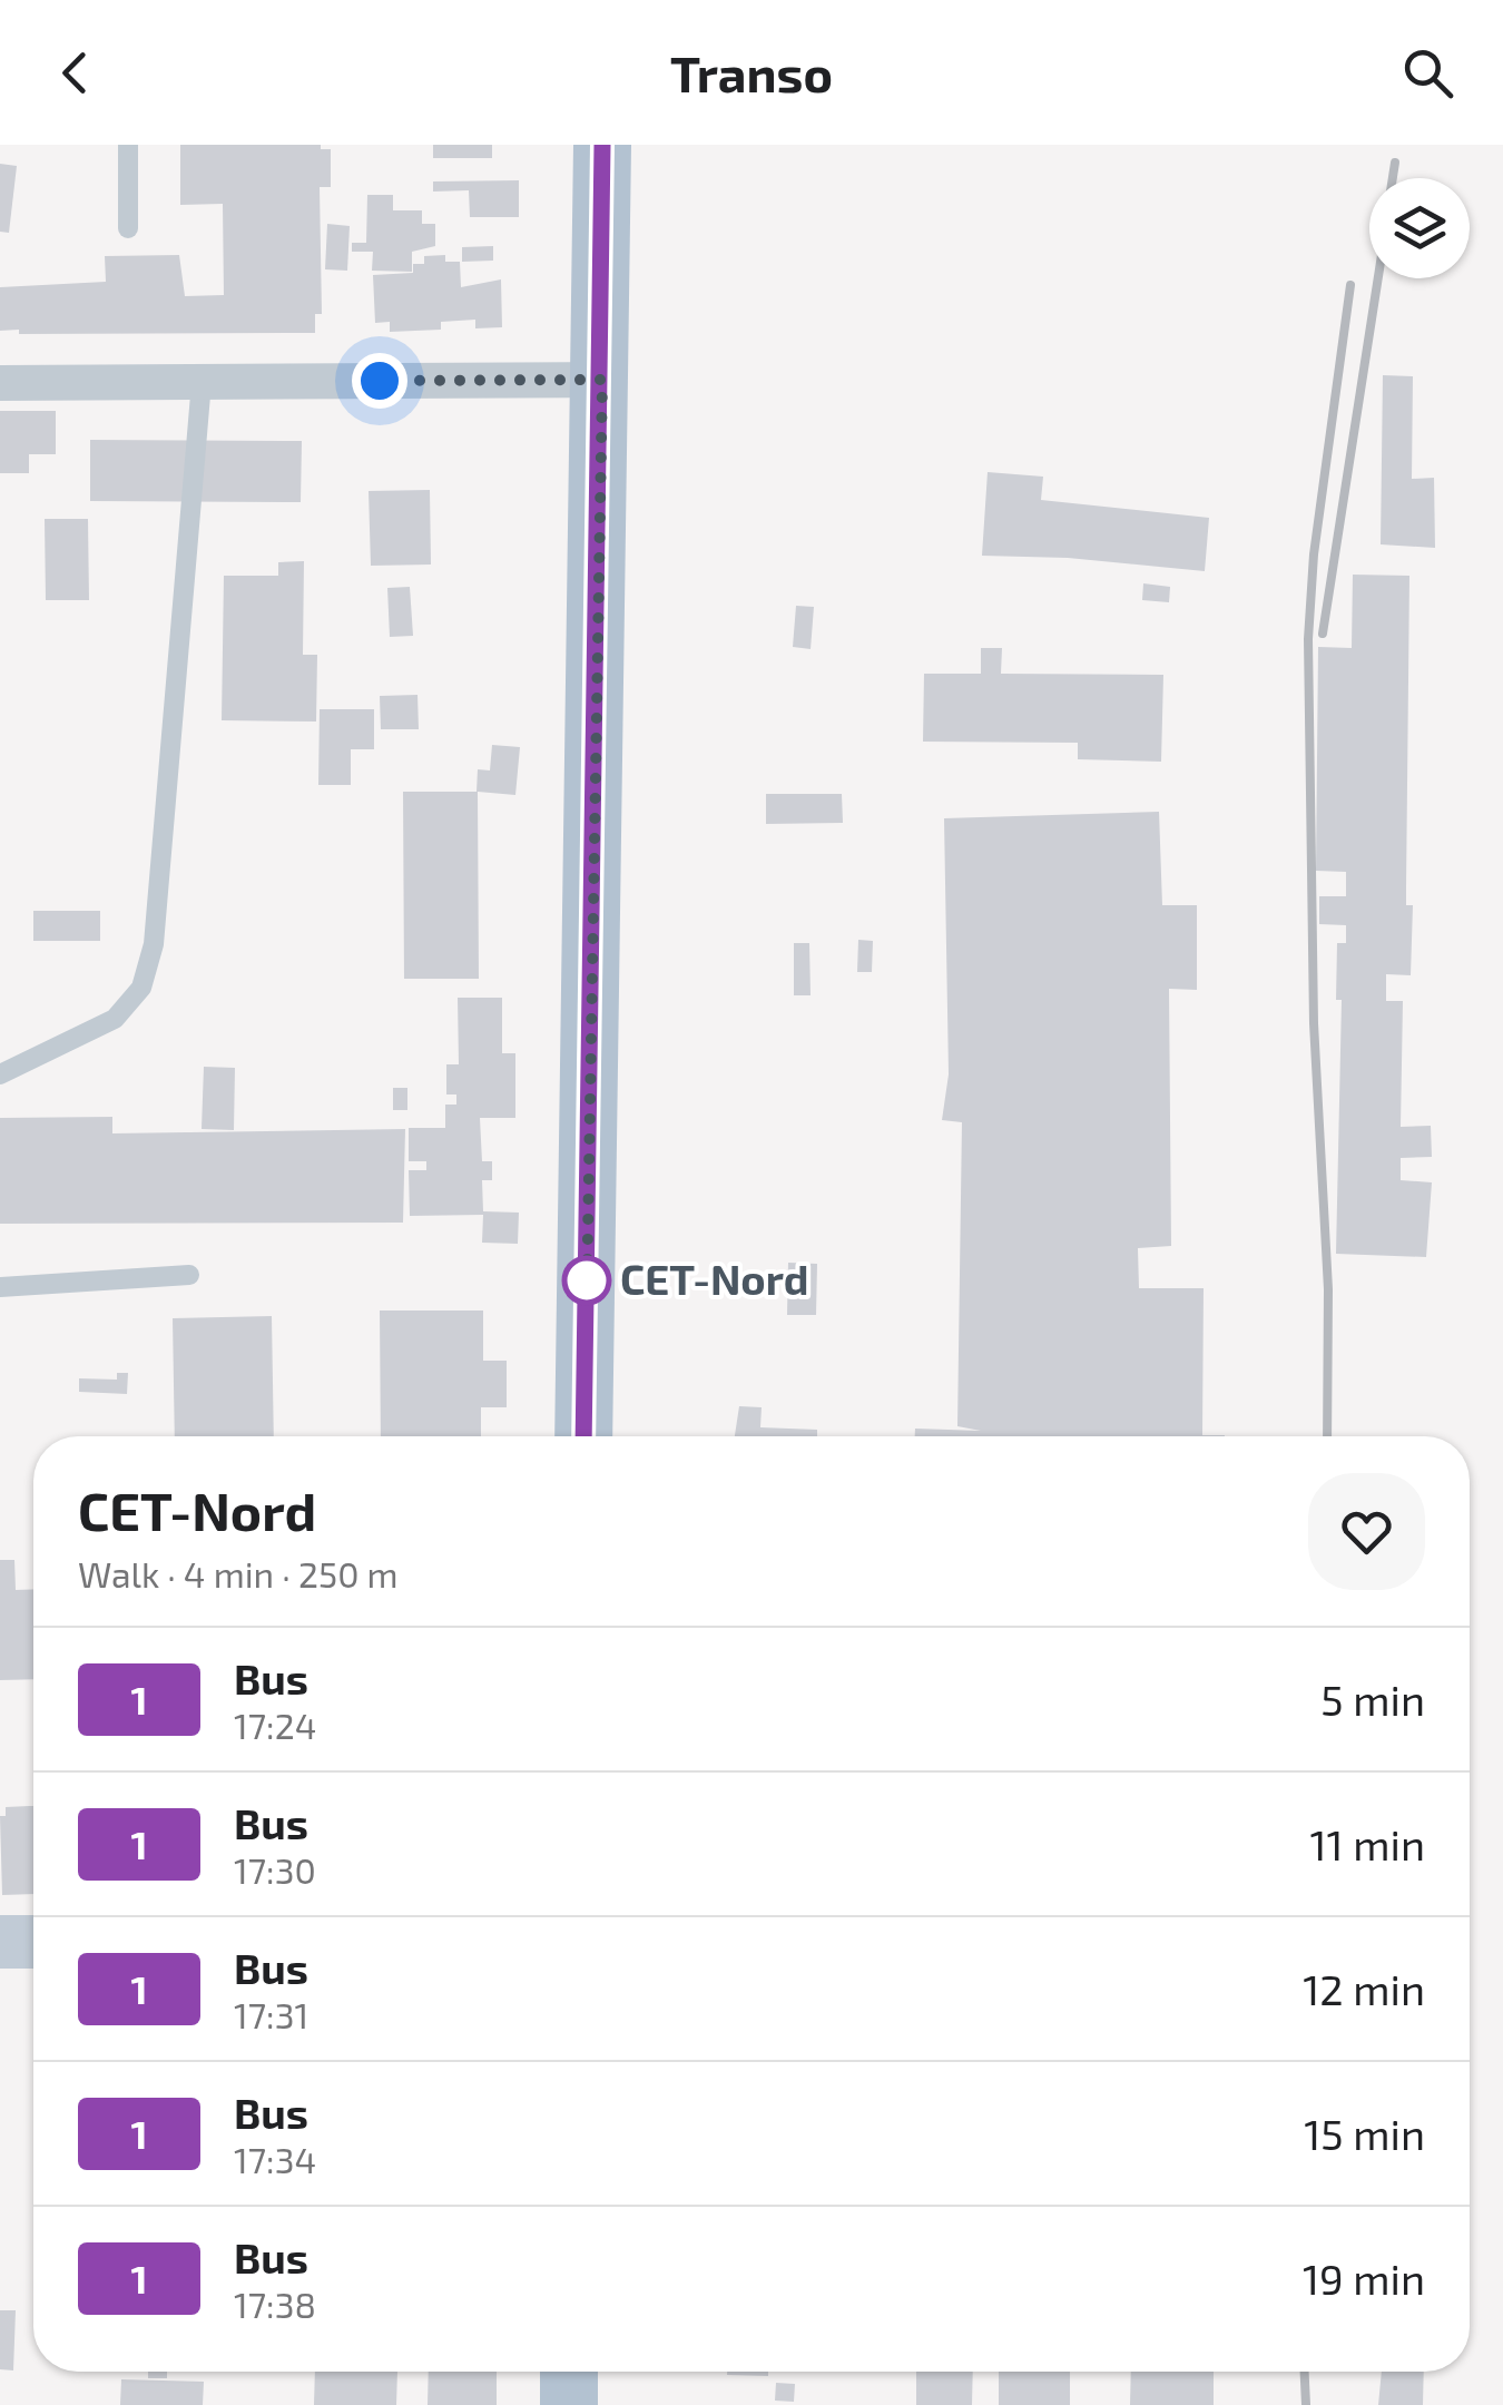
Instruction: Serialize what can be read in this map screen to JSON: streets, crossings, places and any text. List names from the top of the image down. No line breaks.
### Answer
{"places":["CET-Nord"],"lines":["bus line 1"],"page":{"header":"Transo","heading":["CET-Nord","Walk · 4 min · 250 m"],"list":[{"mark":"1","name":"Bus","note":"17:24","value":"5 min"},{"mark":"1","name":"Bus","note":"17:30","value":"11 min"},{"mark":"1","name":"Bus","note":"17:31","value":"12 min"},{"mark":"1","name":"Bus","note":"17:34","value":"15 min"},{"mark":"1","name":"Bus","note":"17:38","value":"19 min"}]}}
